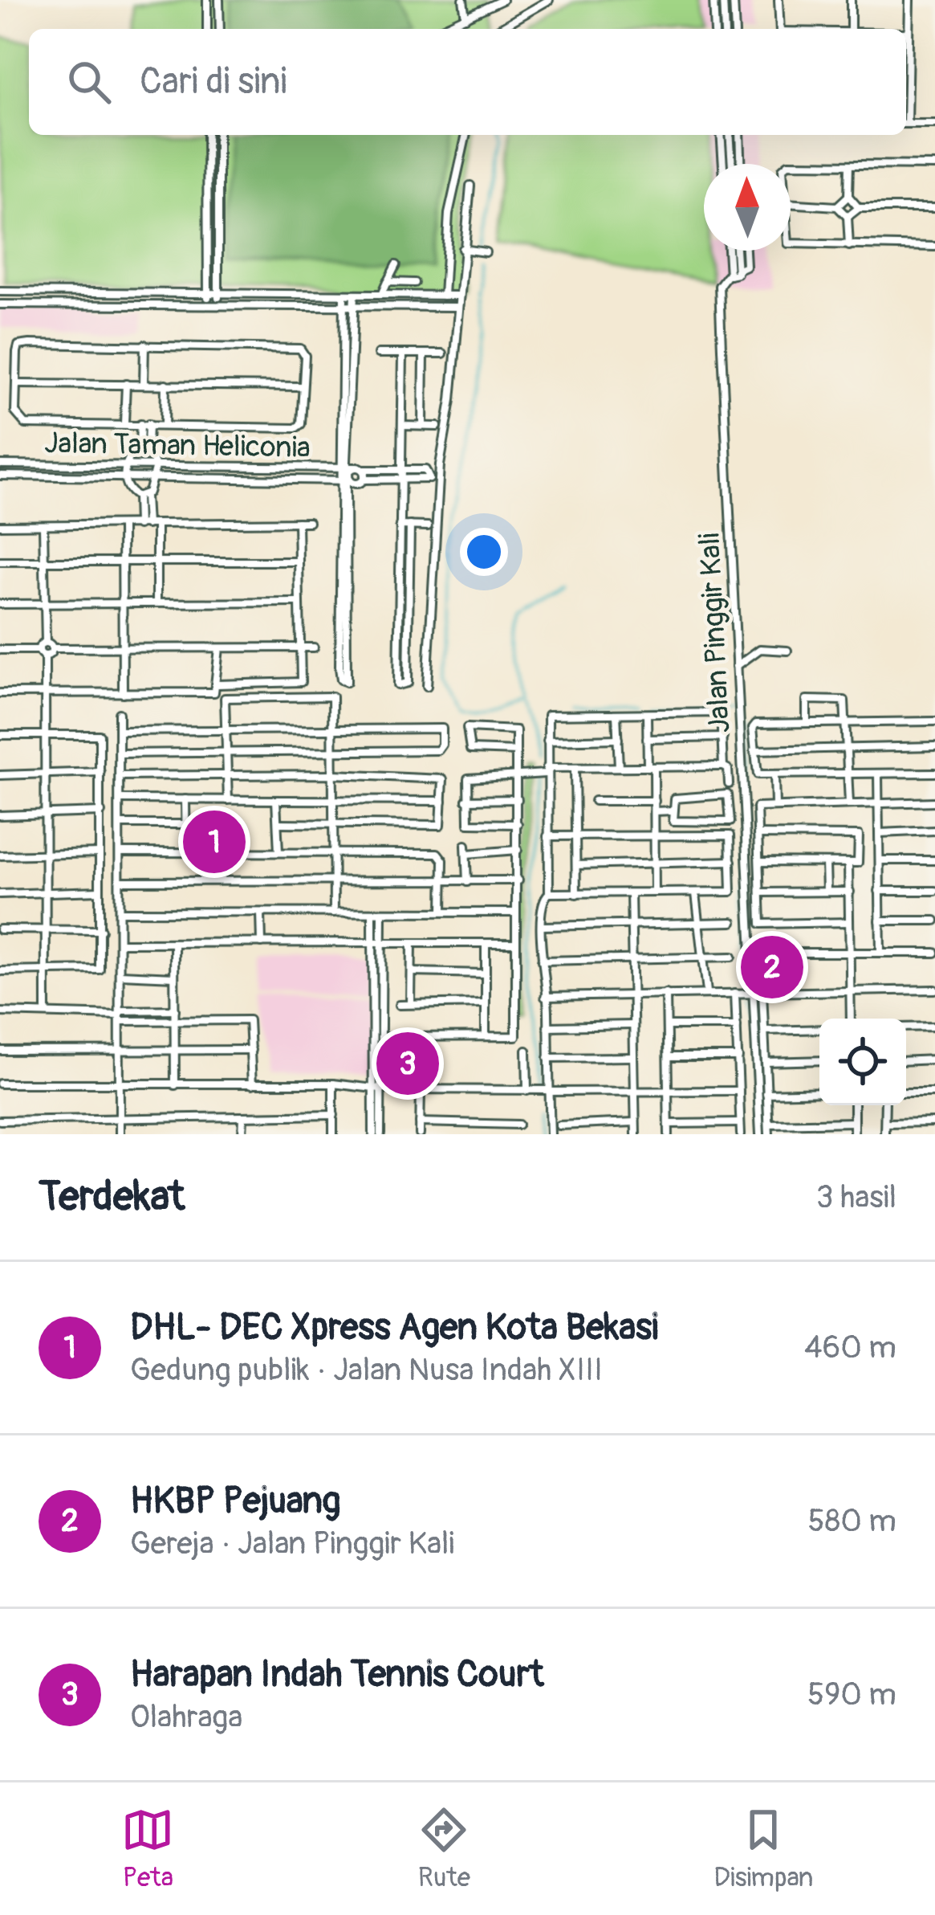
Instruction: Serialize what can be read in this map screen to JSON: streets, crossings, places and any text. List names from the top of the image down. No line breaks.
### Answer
{"streets":{"street":["Jalan Taman Heliconia","Jalan Pinggir Kali"]},"north":"top","page":{"search":"Cari di sini","pins":["1","2","3"],"heading":["Terdekat","3 hasil"],"list":[{"mark":"1","name":"DHL- DEC Xpress Agen Kota Bekasi","note":"Gedung publik · Jalan Nusa Indah XIII","value":"460 m"},{"mark":"2","name":"HKBP Pejuang","note":"Gereja · Jalan Pinggir Kali","value":"580 m"},{"mark":"3","name":"Harapan Indah Tennis Court","note":"Olahraga","value":"590 m"}],"nav":["Peta","Rute","Disimpan"]}}
